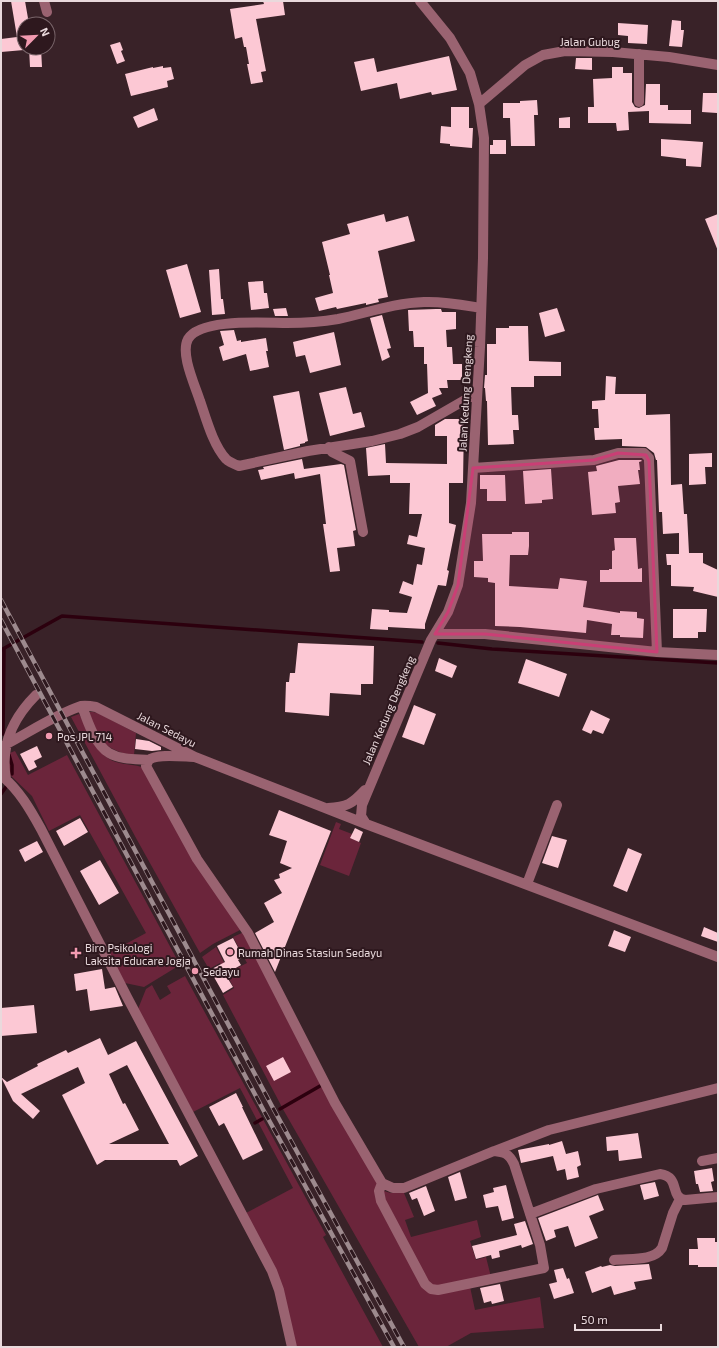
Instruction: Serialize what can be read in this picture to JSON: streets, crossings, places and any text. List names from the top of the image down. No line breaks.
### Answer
{"streets":{"street":["Jalan Gubug","Jalan Kedung Dengkeng","Jalan Sedayu"]},"crossings":[["Jalan Gubug","Jalan Kedung Dengkeng"],["Jalan Kedung Dengkeng","Jalan Sedayu"]],"places":{"other":["Pos JPL 714","Rumah Dinas Stasiun Sedayu","Sedayu"],"health":["Biro Psikologi Laksita Educare Jogja"]},"scale_bar":"50 m","north":"top right"}
